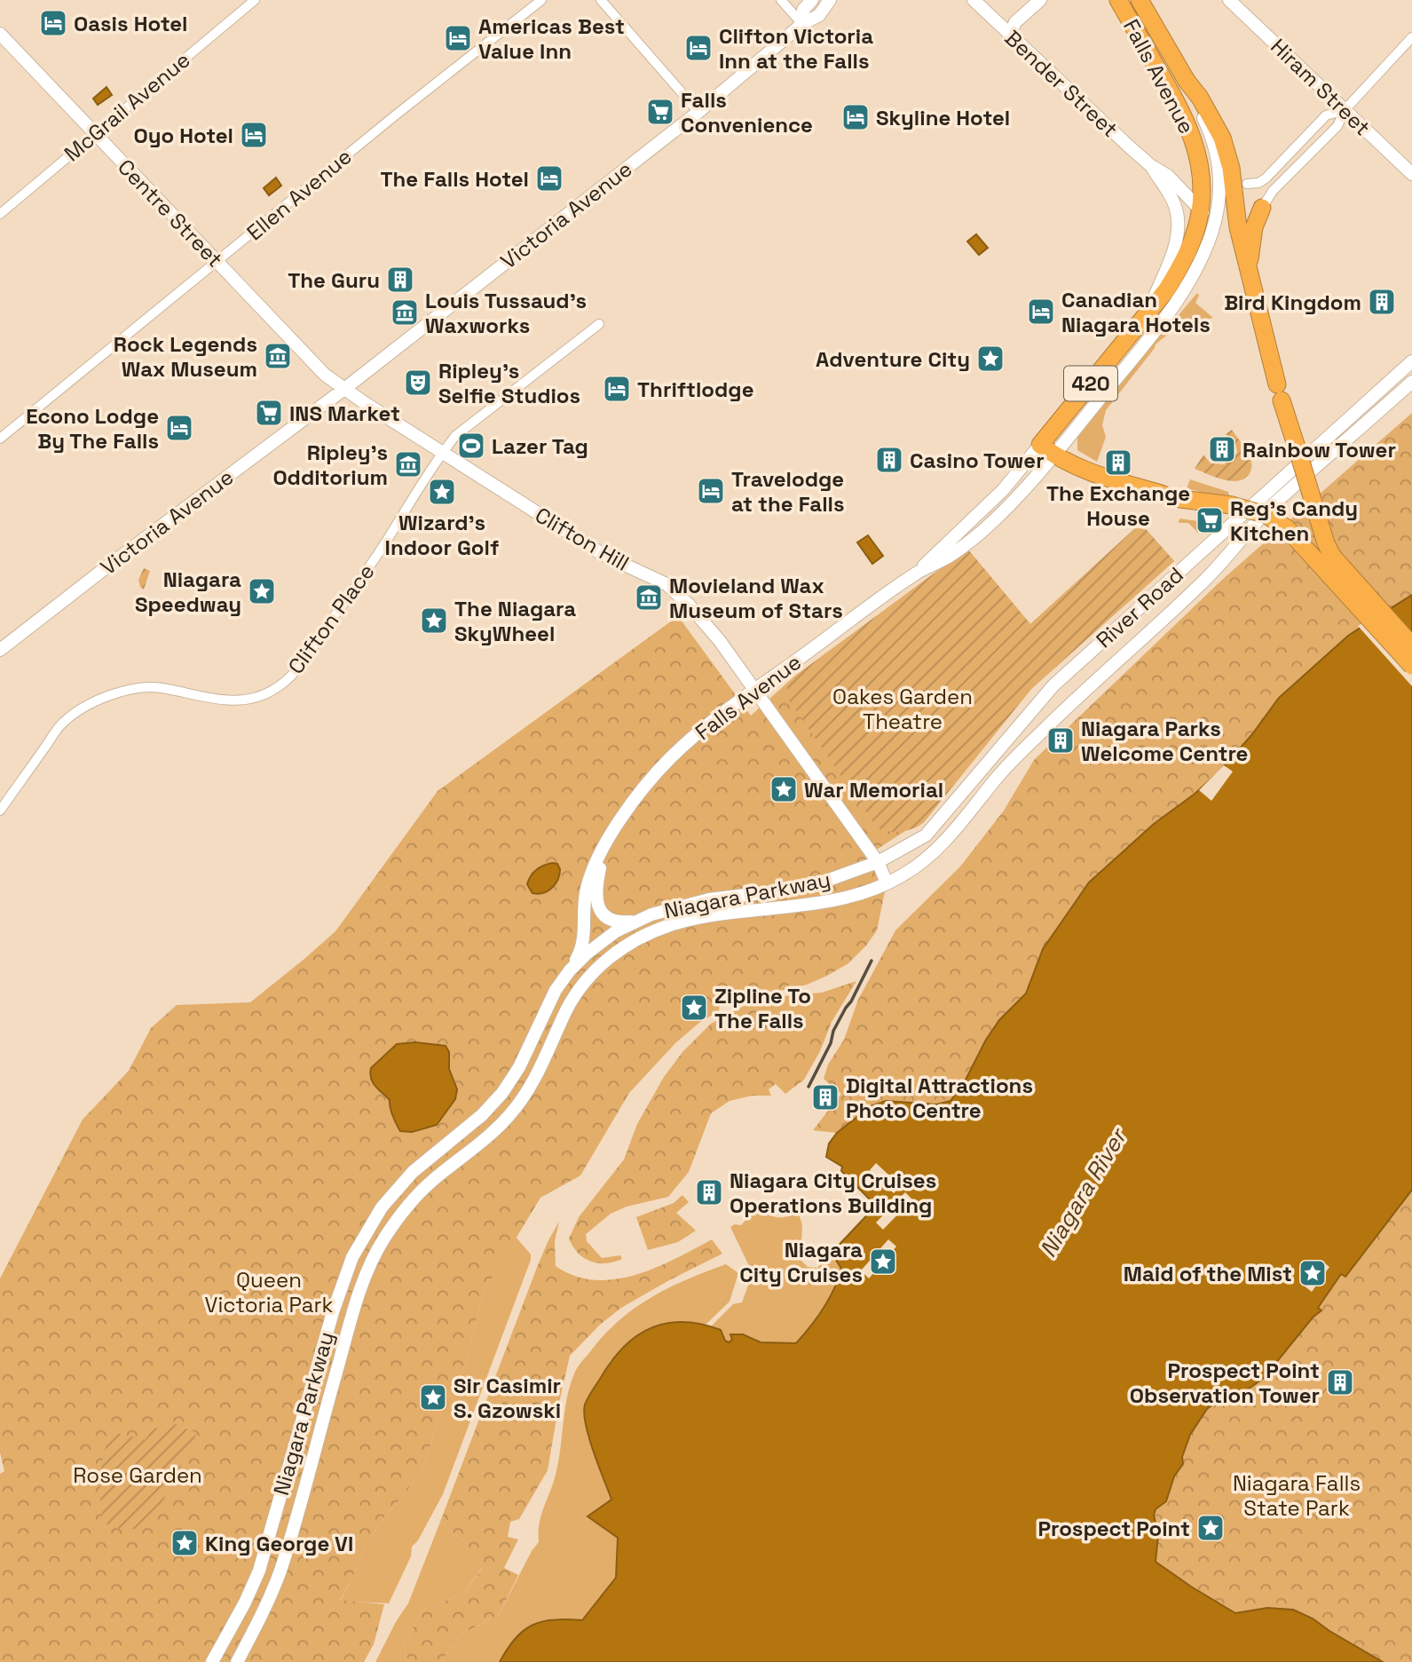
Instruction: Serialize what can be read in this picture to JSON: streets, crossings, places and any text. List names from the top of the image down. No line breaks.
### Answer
{"streets":{"highway":["Falls Avenue","420"],"main road":["Bender Street","Hiram Street","Centre Street","Victoria Avenue","Clifton Hill","River Road","Niagara Parkway"],"street":["McGrail Avenue","Ellen Avenue","Clifton Place"]},"crossings":[["Falls Avenue","Bender Street"],["Falls Avenue","Clifton Hill"],["Falls Avenue","Niagara Parkway"],["McGrail Avenue","Centre Street"],["Ellen Avenue","Centre Street"],["Centre Street","Victoria Avenue"],["Centre Street","Clifton Hill"],["Victoria Avenue","Clifton Hill"],["Clifton Hill","River Road"],["Clifton Hill","Clifton Place"],["Clifton Hill","Niagara Parkway"],["River Road","Niagara Parkway"]],"water":["Niagara River"],"parks":["Oakes Garden Theatre","Queen Victoria Park","Rose Garden","Niagara Falls State Park"],"places":{"hotel":["Oasis Hotel","Americas Best Value Inn","Clifton Victoria Inn at the Falls","Skyline Hotel","Oyo Hotel","The Falls Hotel","Canadian Niagara Hotels","Thriftlodge","Econo Lodge By The Falls","Travelodge at the Falls"],"supermarket":["Falls Convenience","INS Market","Reg’s Candy Kitchen"],"building":["The Guru","Bird Kingdom","Rainbow Tower","Casino Tower","The Exchange House","Niagara Parks Welcome Centre","Digital Attractions Photo Centre","Niagara City Cruises Operations Building","Prospect Point Observation Tower"],"museum":["Louis Tussaud's Waxworks","Rock Legends Wax Museum","Ripley's Odditorium","Movieland Wax Museum of Stars"],"place":["Adventure City","Wizard's Indoor Golf","Niagara Speedway","The Niagara SkyWheel","War Memorial","Zipline To The Falls","Niagara City Cruises","Maid of the Mist","Sir Casimir S. Gzowski","Prospect Point","King George VI"],"theatre":["Ripley's Selfie Studios"],"sports":["Lazer Tag"]}}
